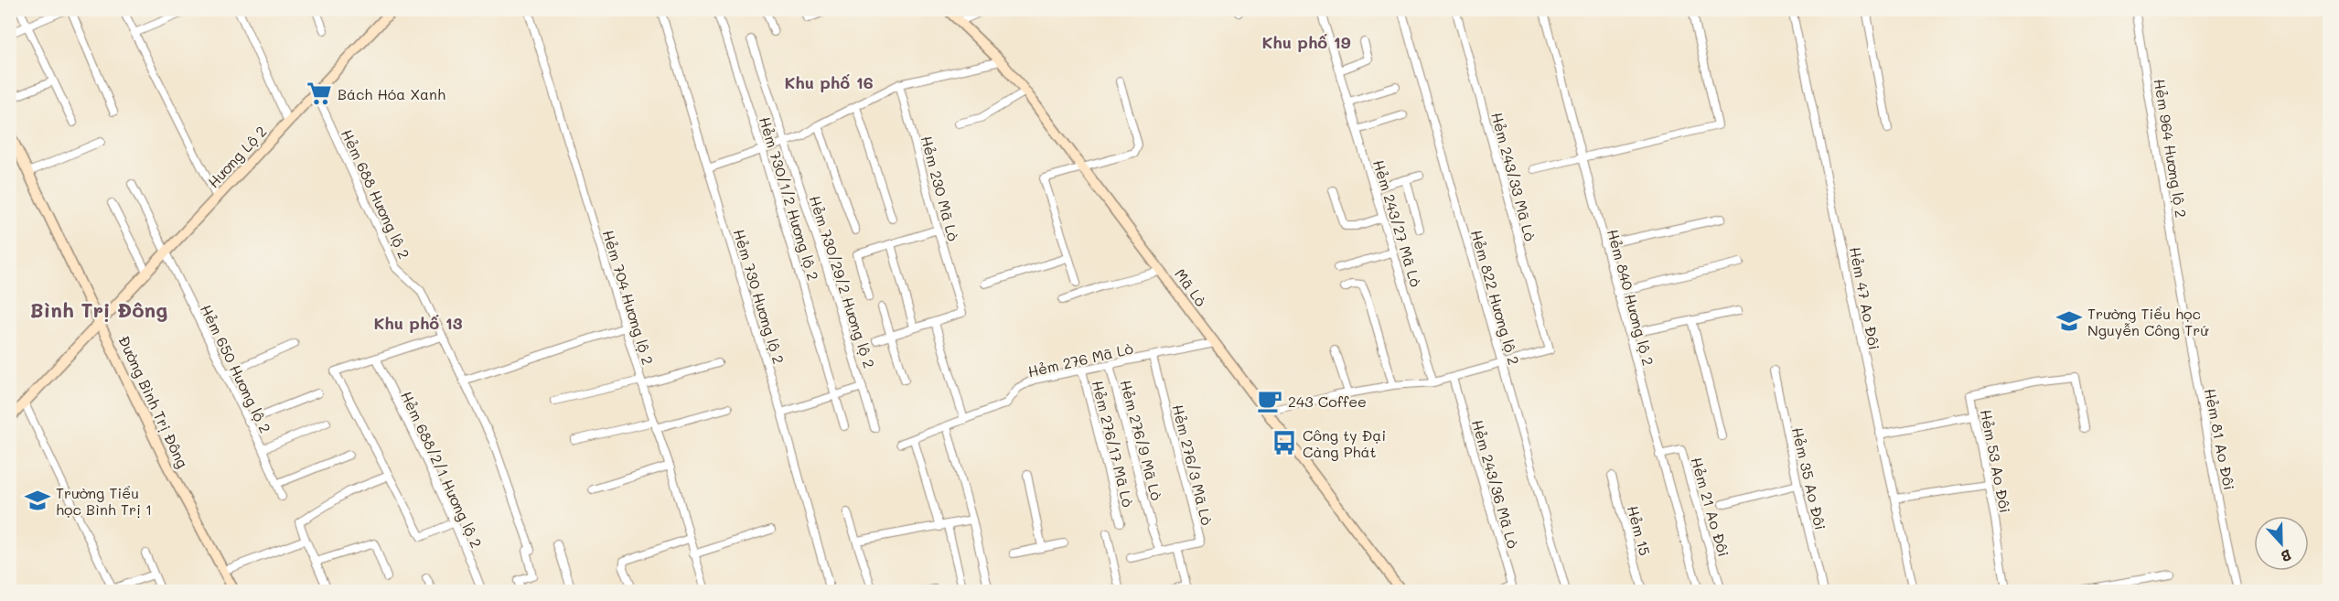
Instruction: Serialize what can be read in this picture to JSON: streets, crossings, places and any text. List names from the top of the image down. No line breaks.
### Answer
{"streets":{"main road":["Hương Lộ 2","Mã Lò","Đường Bình Trị Đông"],"street":["Hẻm 964 Hương lộ 2","Hẻm 243/33 Mã Lò","Hẻm 230 Mã Lò","Hẻm 688 Hương lộ 2","Hẻm 730/1/2 Hương lộ 2","Hẻm 243/27 Mã Lò","Hẻm 730/29/2 Hương lộ 2","Hẻm 730 Hương lộ 2","Hẻm 704 Hương lộ 2","Hẻm 822 Hương lộ 2","Hẻm 840 Hương lộ 2","Hẻm 47 Ao Đôi","Hẻm 276 Mã Lò","Hẻm 650 Hương lộ 2","Hẻm 81 Ao Đôi","Hẻm 276/9 Mã Lò","Hẻm 276/17 Mã Lò","Hẻm 53 Ao Đôi","Hẻm 276/3 Mã Lò","Hẻm 688/2/1 Hương lộ 2","Hẻm 35 Ao Đôi","Hẻm 243/36 Mã Lò","Hẻm 21 Ao Đôi","Hẻm 15"]},"crossings":[["Hẻm 964 Hương lộ 2","Hẻm 81 Ao Đôi"],["Hương Lộ 2","Hẻm 688 Hương lộ 2"],["Hương Lộ 2","Hẻm 650 Hương lộ 2"],["Hương Lộ 2","Đường Bình Trị Đông"],["Hẻm 243/33 Mã Lò","Hẻm 822 Hương lộ 2"],["Mã Lò","Hẻm 276 Mã Lò"],["Hẻm 840 Hương lộ 2","Hẻm 21 Ao Đôi"],["Hẻm 276 Mã Lò","Hẻm 276/9 Mã Lò"],["Hẻm 276 Mã Lò","Hẻm 276/17 Mã Lò"],["Hẻm 276 Mã Lò","Hẻm 276/3 Mã Lò"],["Hẻm 276/9 Mã Lò","Hẻm 276/3 Mã Lò"]],"districts":["Khu phố 19","Khu phố 16","Bình Trị Đông","Khu phố 13"],"places":{"supermarket":["Bách Hóa Xanh"],"school or university":["Trường Tiểu học Nguyễn Công Trứ","Trường Tiểu học Bình Trị 1"],"cafe":["243 Coffee"],"bus stop":["Công ty Đại Càng Phát"]},"north":"bottom"}
